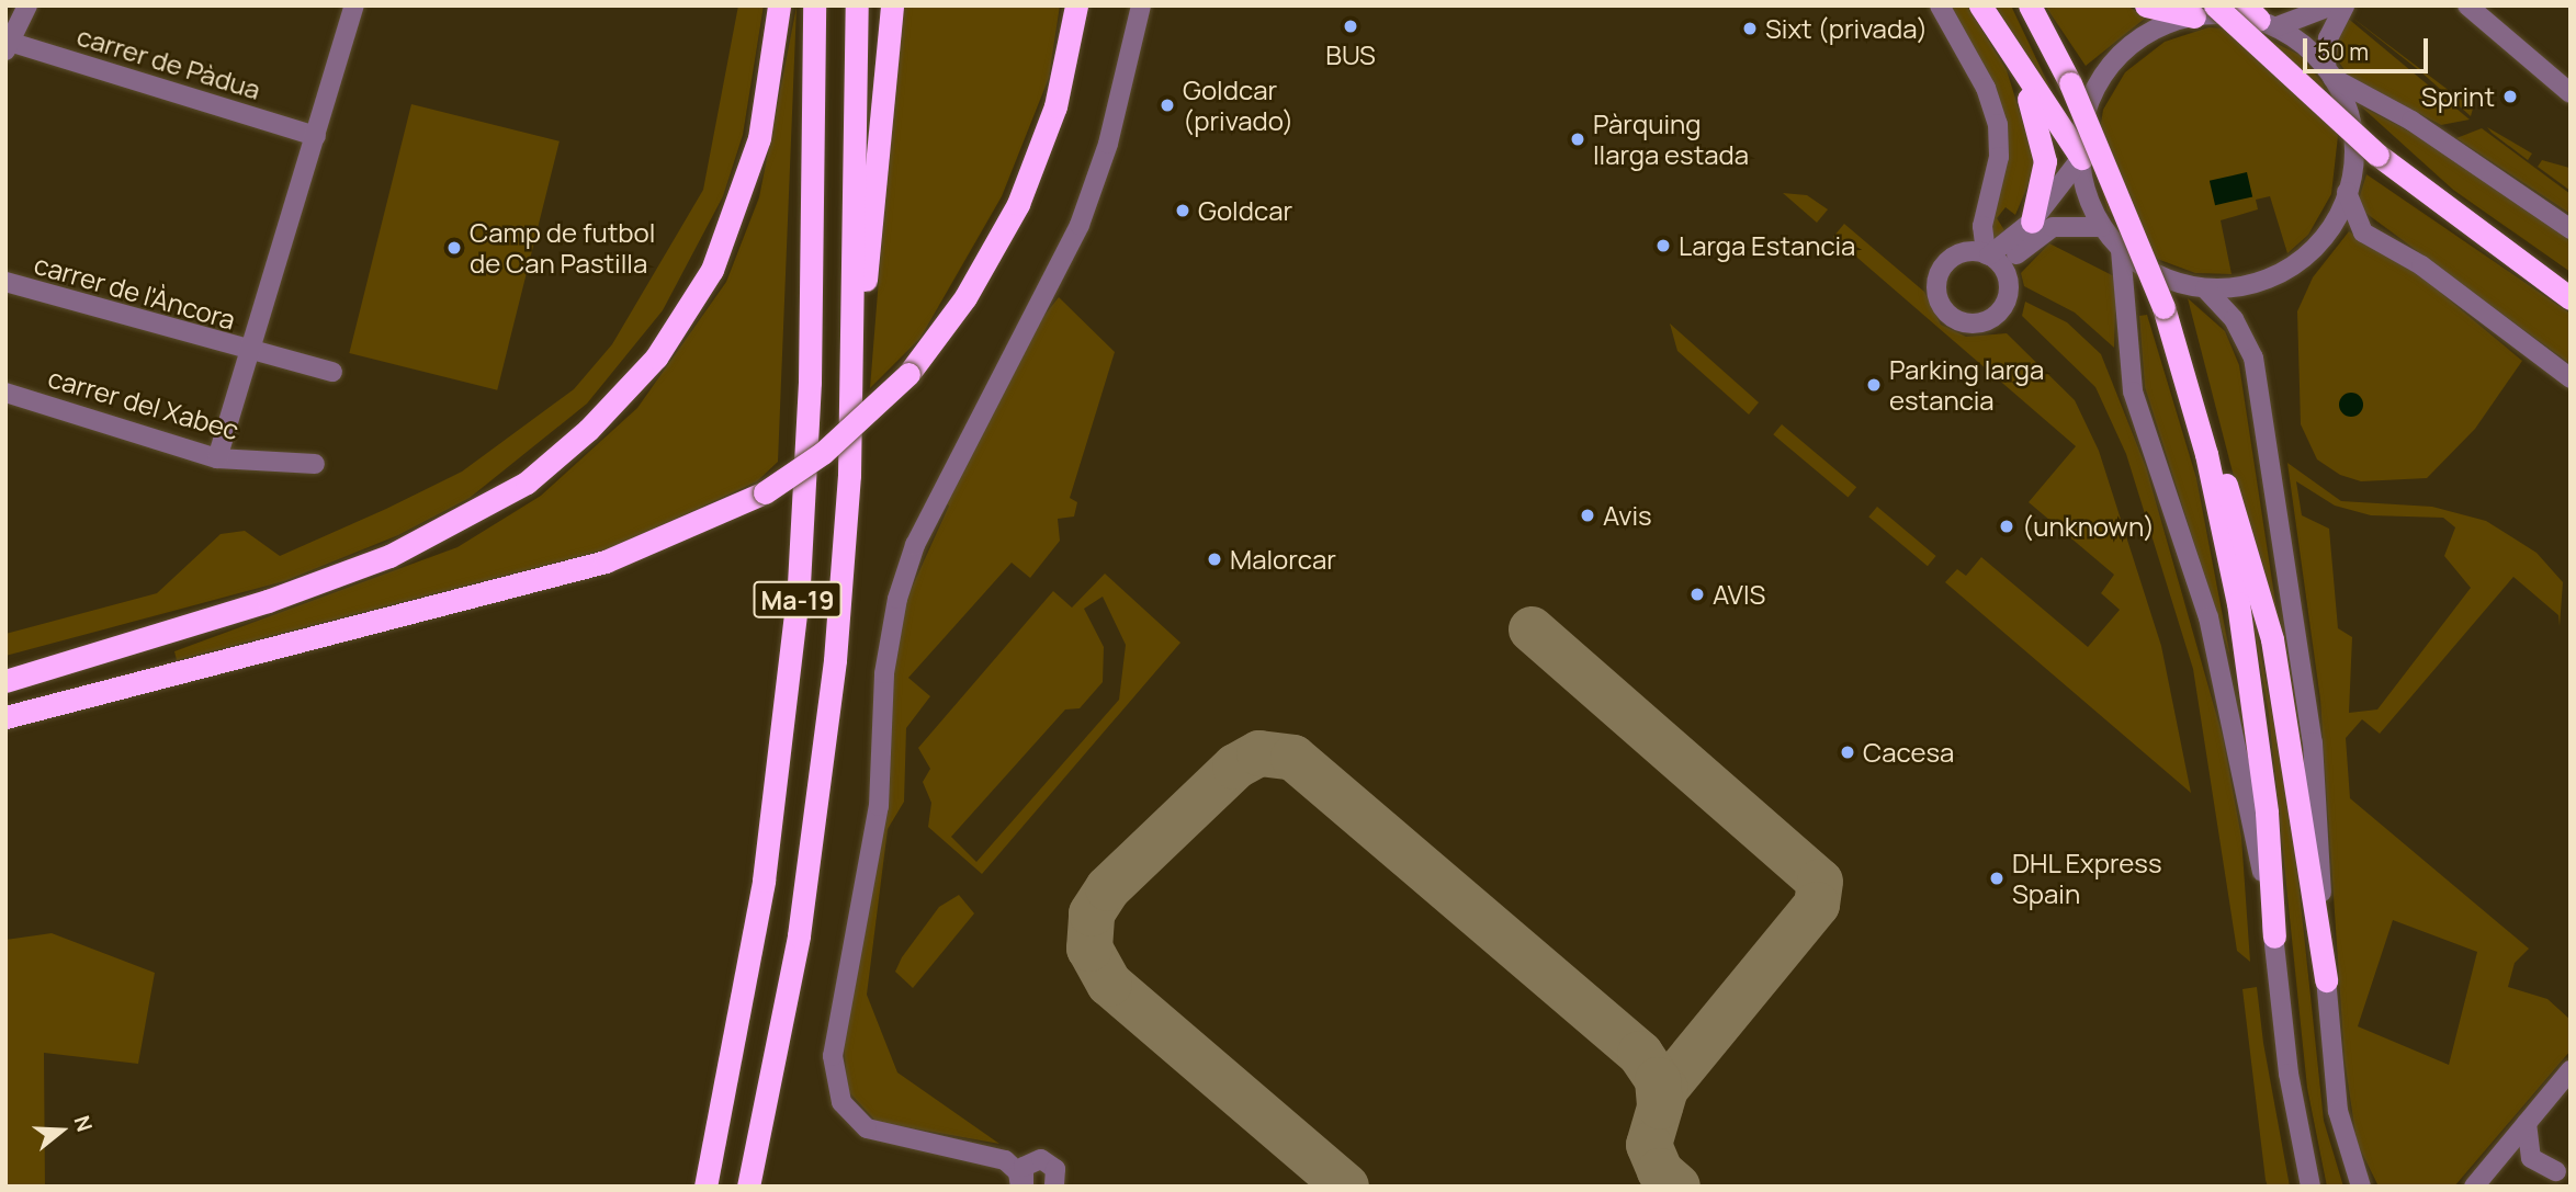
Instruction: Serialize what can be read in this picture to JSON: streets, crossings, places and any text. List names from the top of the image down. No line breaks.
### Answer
{"streets":{"highway":["Ma-19"],"street":["carrer de Pàdua","carrer de l'Àncora","carrer del Xabec"]},"places":["BUS","Sixt (privada)","Sprint","Goldcar (privado)","Pàrquing llarga estada","Goldcar","Larga Estancia","Camp de futbol de Can Pastilla","Parking larga estancia","Avis","(unknown)","Malorcar","AVIS","Cacesa","DHL Express Spain"],"scale_bar":"50 m","north":"right"}
